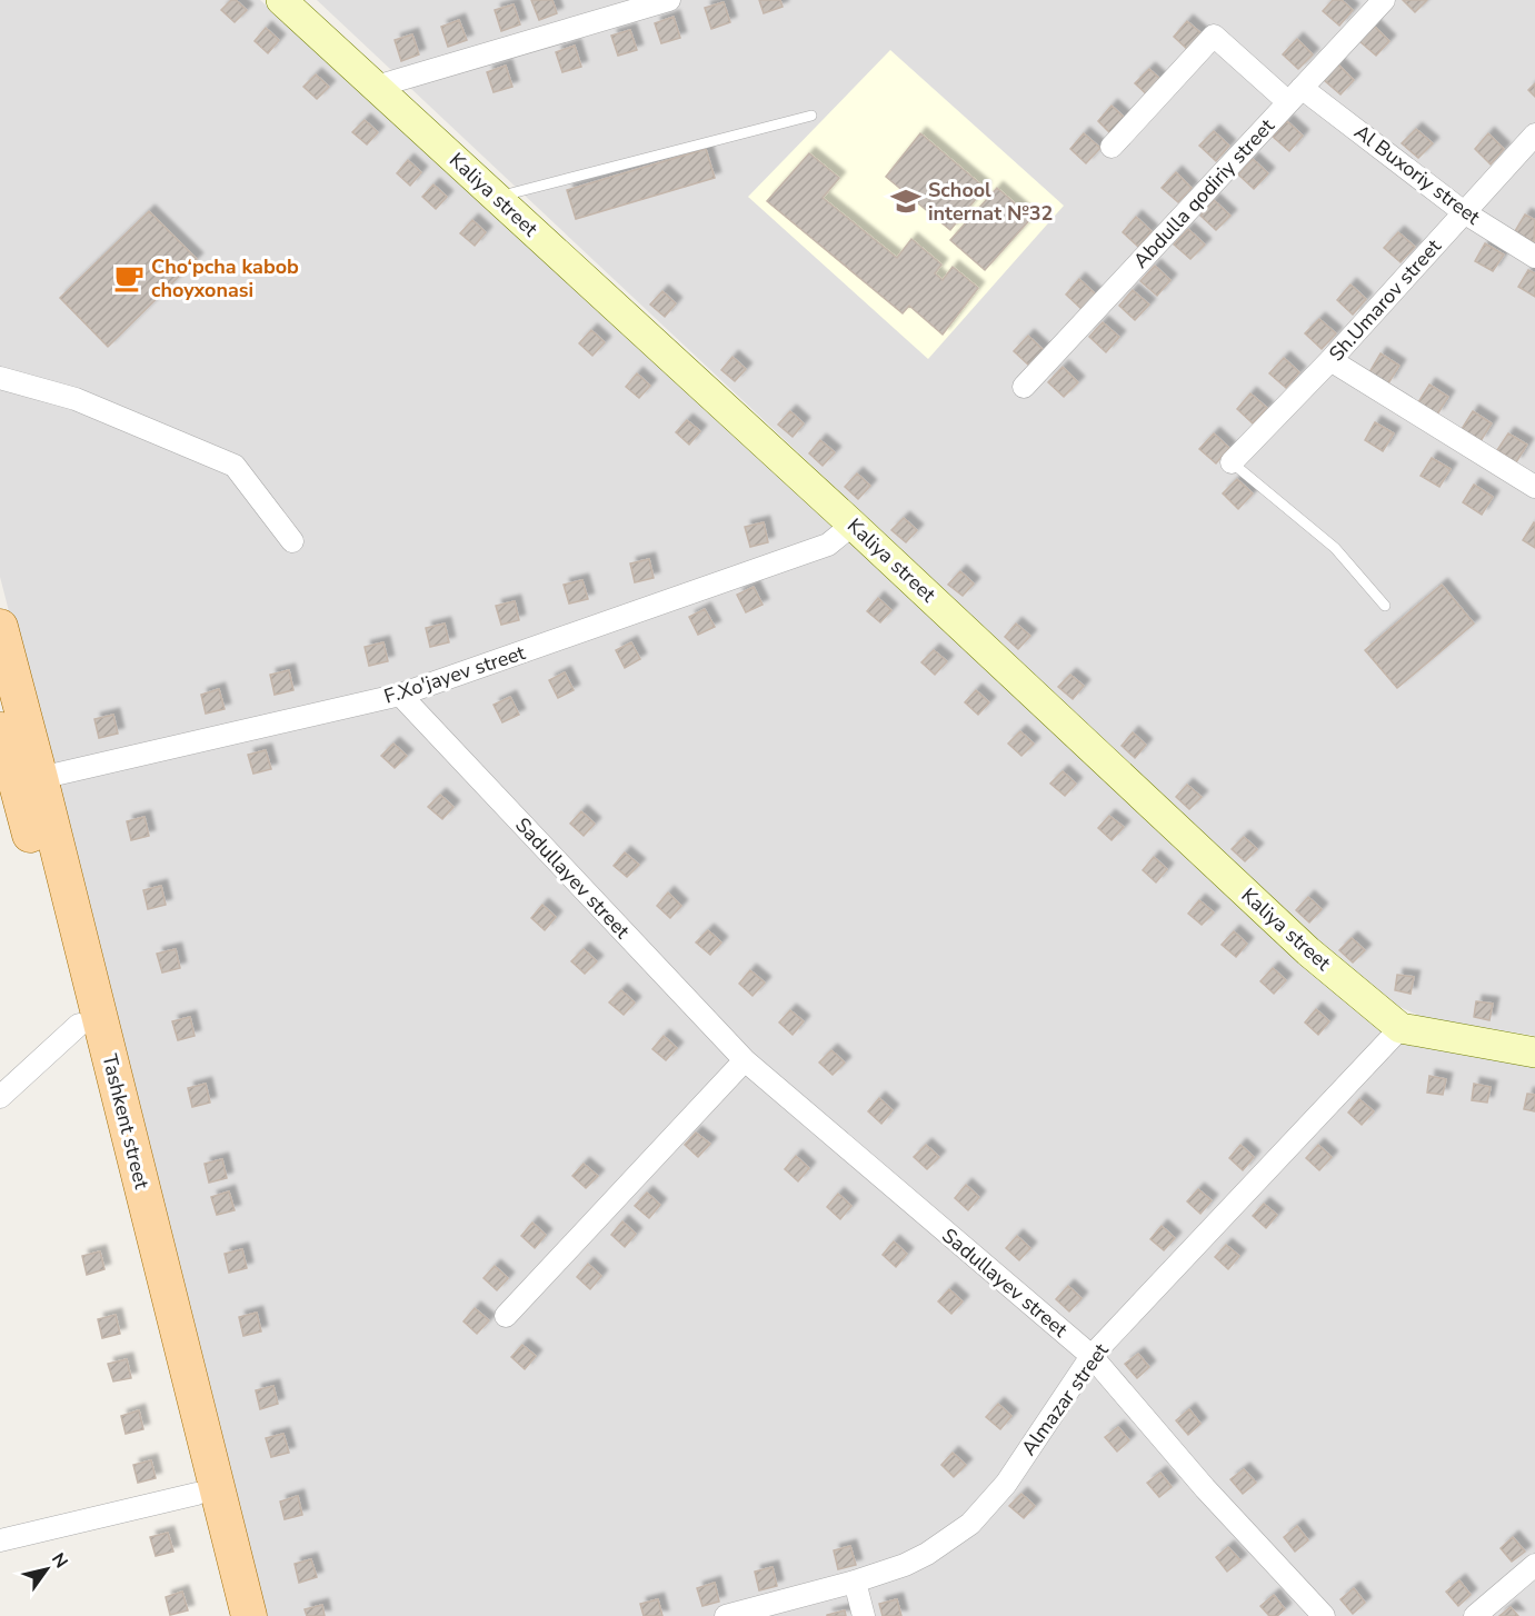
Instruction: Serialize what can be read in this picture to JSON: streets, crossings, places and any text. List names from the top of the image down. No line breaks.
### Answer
{"streets":{"main road":["Kaliya street","Tashkent street"],"street":["Al Buxoriy street","Abdulla qodiriy street","Sh.Umarov street","F.Хo'jayev street","Sadullayev street","Almazar street"]},"crossings":[["Al Buxoriy street","Abdulla qodiriy street"],["Al Buxoriy street","Sh.Umarov street"],["Kaliya street","F.Хo'jayev street"],["Kaliya street","Almazar street"],["F.Хo'jayev street","Sadullayev street"],["F.Хo'jayev street","Tashkent street"],["Sadullayev street","Almazar street"]],"places":{"school or university":["School internat №32"],"cafe":["Cho‘pcha kabob choyxonasi"]},"north":"top right"}
